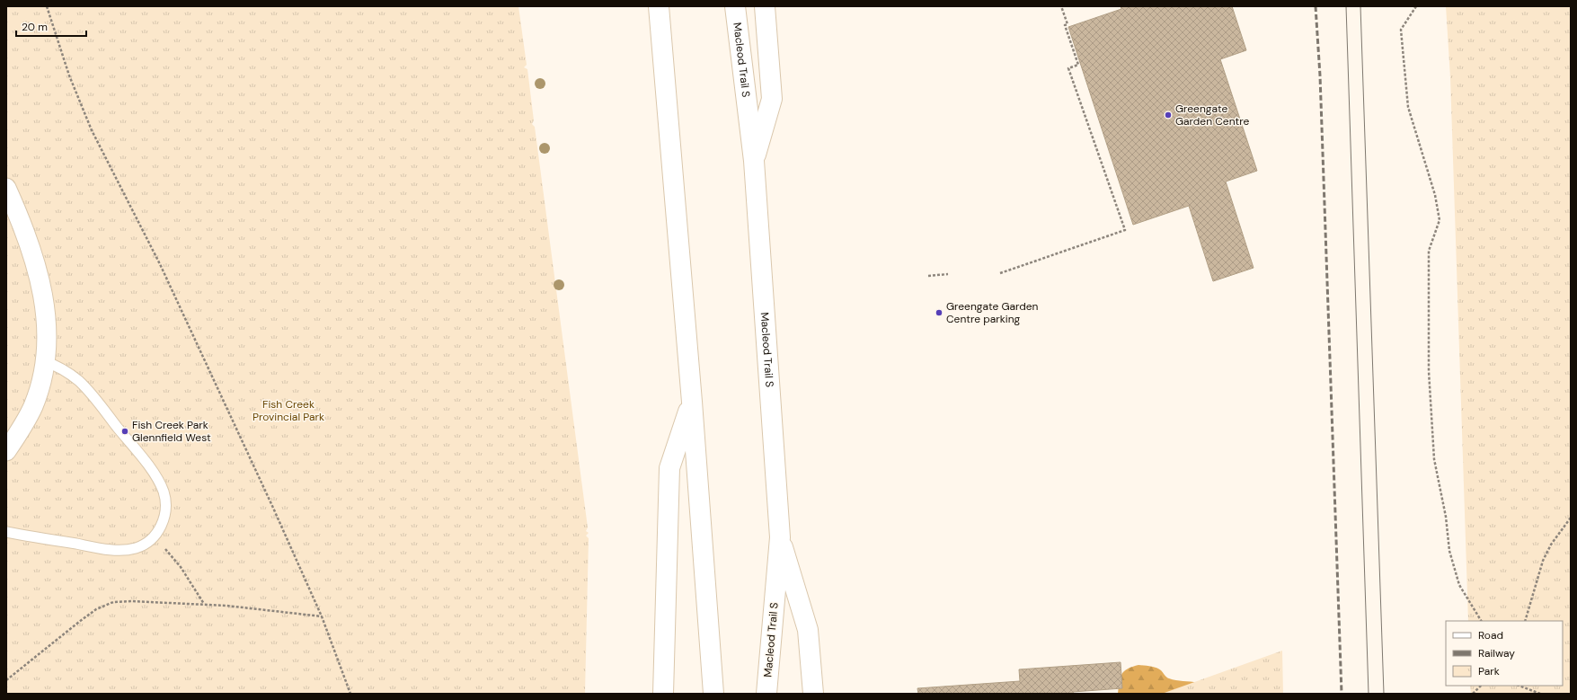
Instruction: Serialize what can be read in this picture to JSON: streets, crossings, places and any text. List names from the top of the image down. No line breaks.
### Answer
{"streets":{"highway":["Macleod Trail S"]},"parks":["Fish Creek Provincial Park"],"places":["Greengate Garden Centre","Greengate Garden Centre parking","Fish Creek Park Glennfield West"],"legend":["Road","Railway","Park"],"scale_bar":"20 m"}
